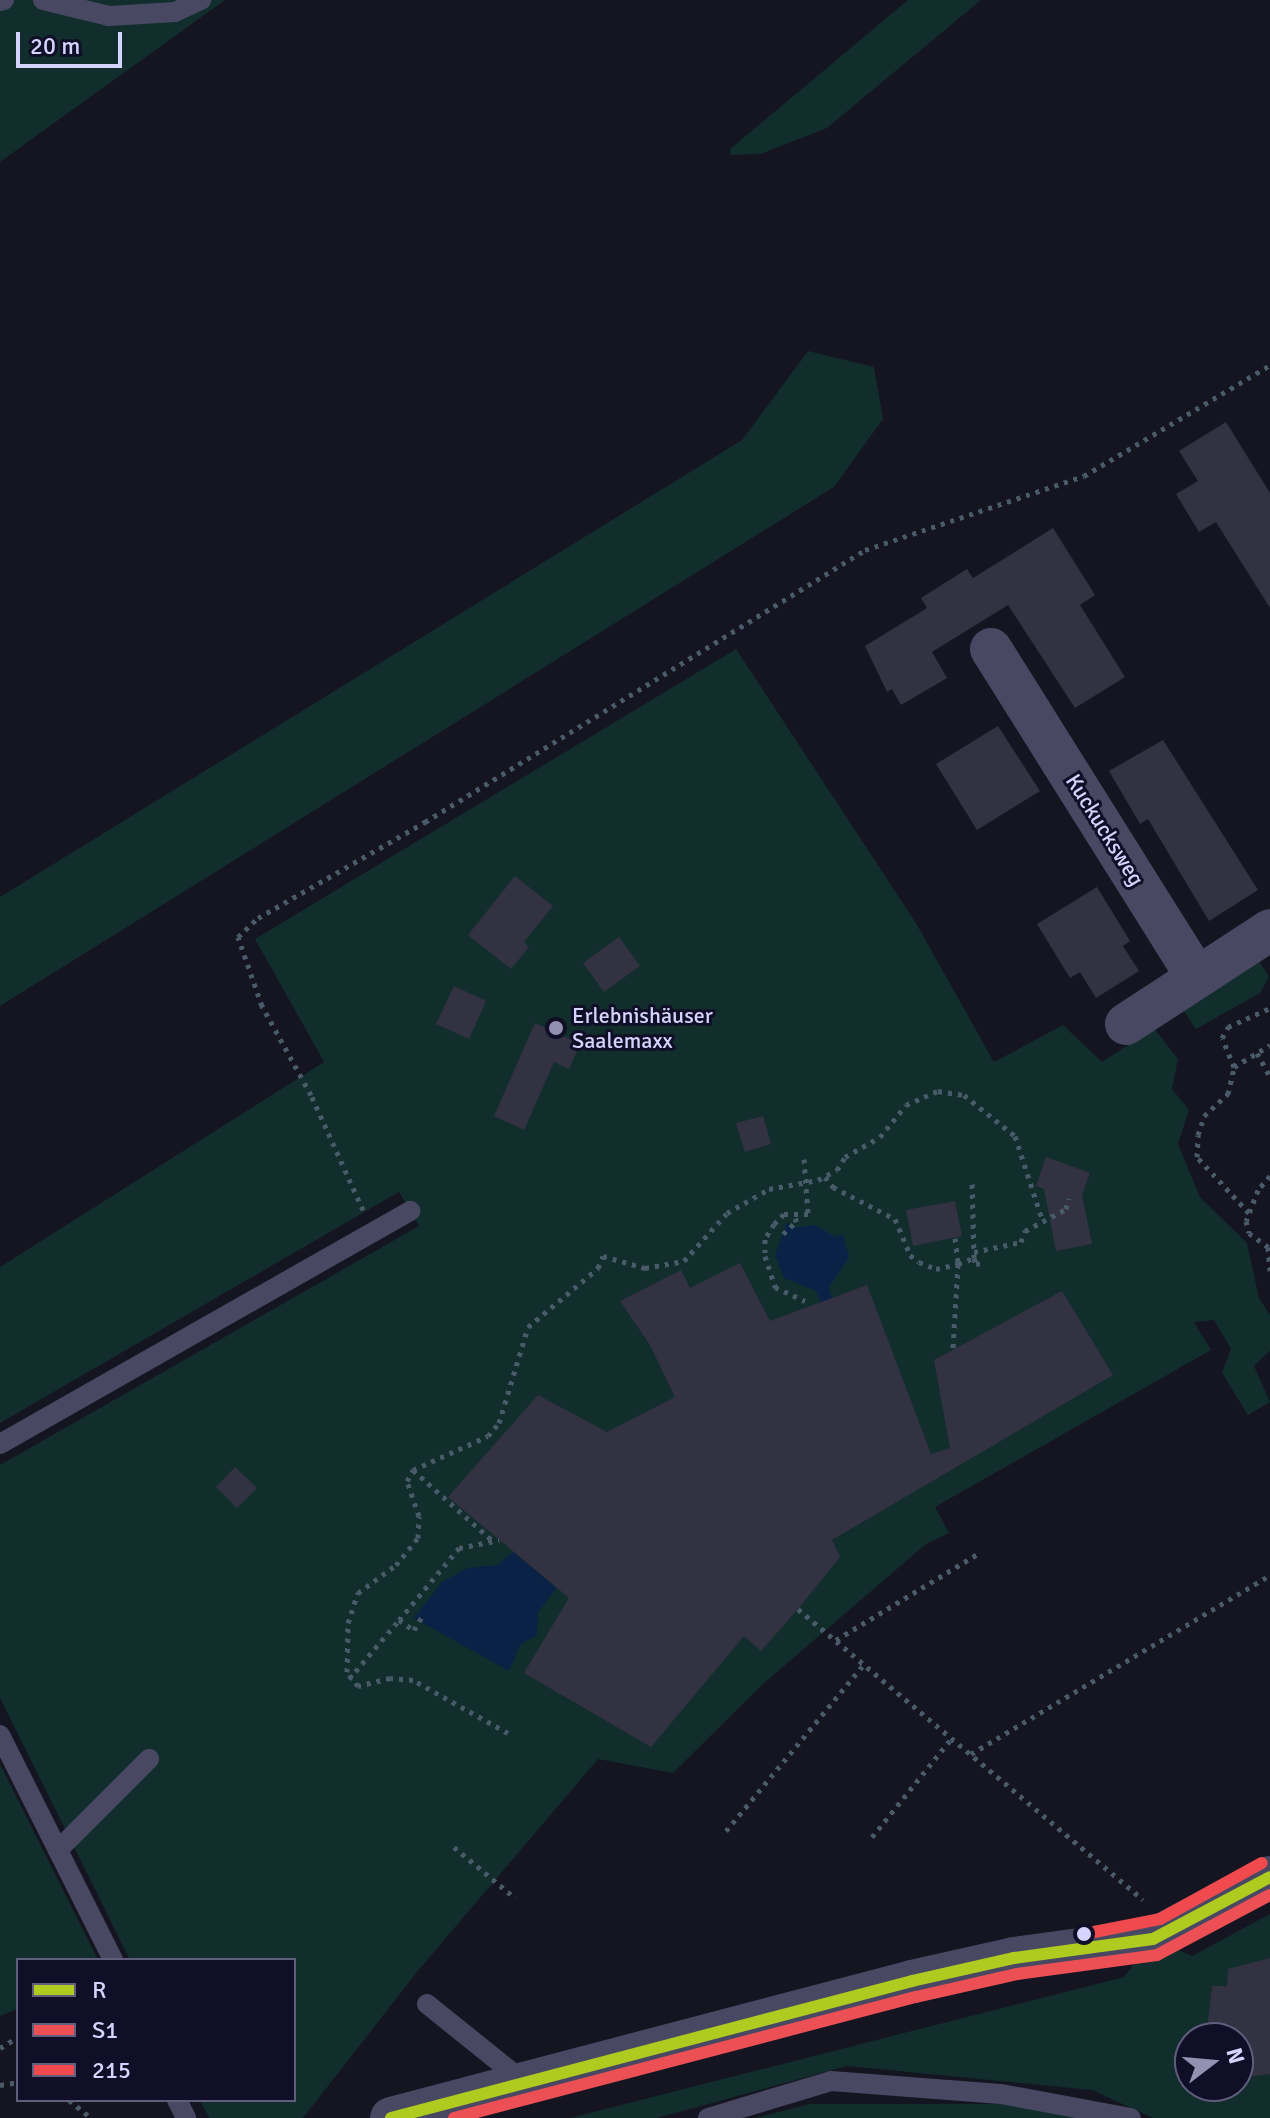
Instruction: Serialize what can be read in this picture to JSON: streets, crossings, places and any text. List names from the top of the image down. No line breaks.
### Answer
{"streets":{"street":["Kuckucksweg"]},"places":["Erlebnishäuser Saalemaxx"],"lines":["transit line 215","transit line R","transit line S1"],"legend":["R","S1","215"],"scale_bar":"20 m","north":"right"}
